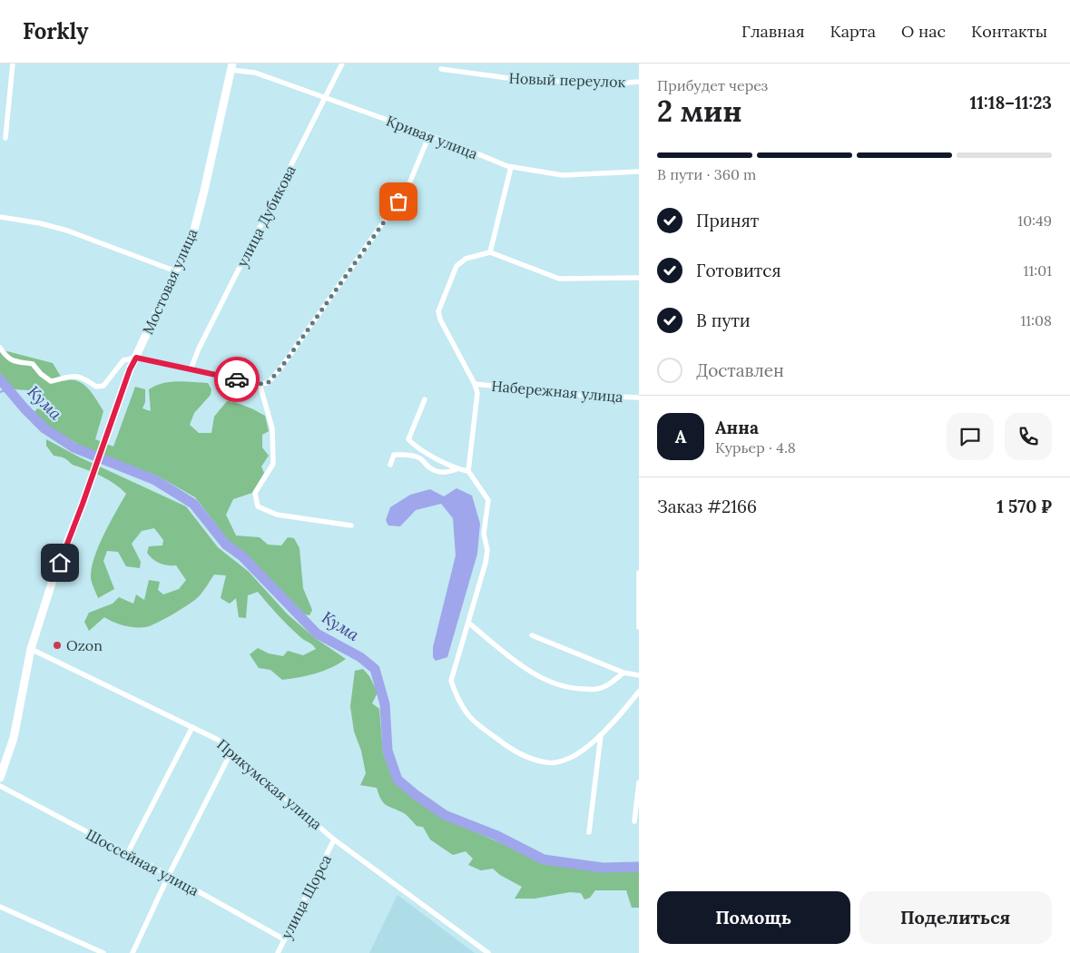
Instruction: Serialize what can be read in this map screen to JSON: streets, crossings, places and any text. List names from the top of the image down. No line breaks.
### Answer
{"streets":{"main road":["Мостовая улица"],"street":["Новый переулок","Кривая улица","улица Дубикова","Набережная улица","Прикумская улица","Шоссейная улица","улица Щорса"]},"crossings":[["Кривая улица","улица Дубикова"],["Кривая улица","Мостовая улица"],["Мостовая улица","Прикумская улица"],["Прикумская улица","улица Щорса"],["Шоссейная улица","улица Щорса"]],"water":["Кума"],"places":["Ozon"],"page":{"header":"Forkly","nav":["Главная","Карта","О нас","Контакты"],"heading":["2 мин","Прибудет через","11:18–11:23"],"panel":["Анна","Курьер · 4.8","Заказ #2166","1 570 ₽"],"bar":"В пути · 360 m","list":[["Принят","10:49"],["Готовится","11:01"],["В пути","11:08"],"Доставлен"],"round":"А","buttons":["Помощь","Поделиться"]}}
